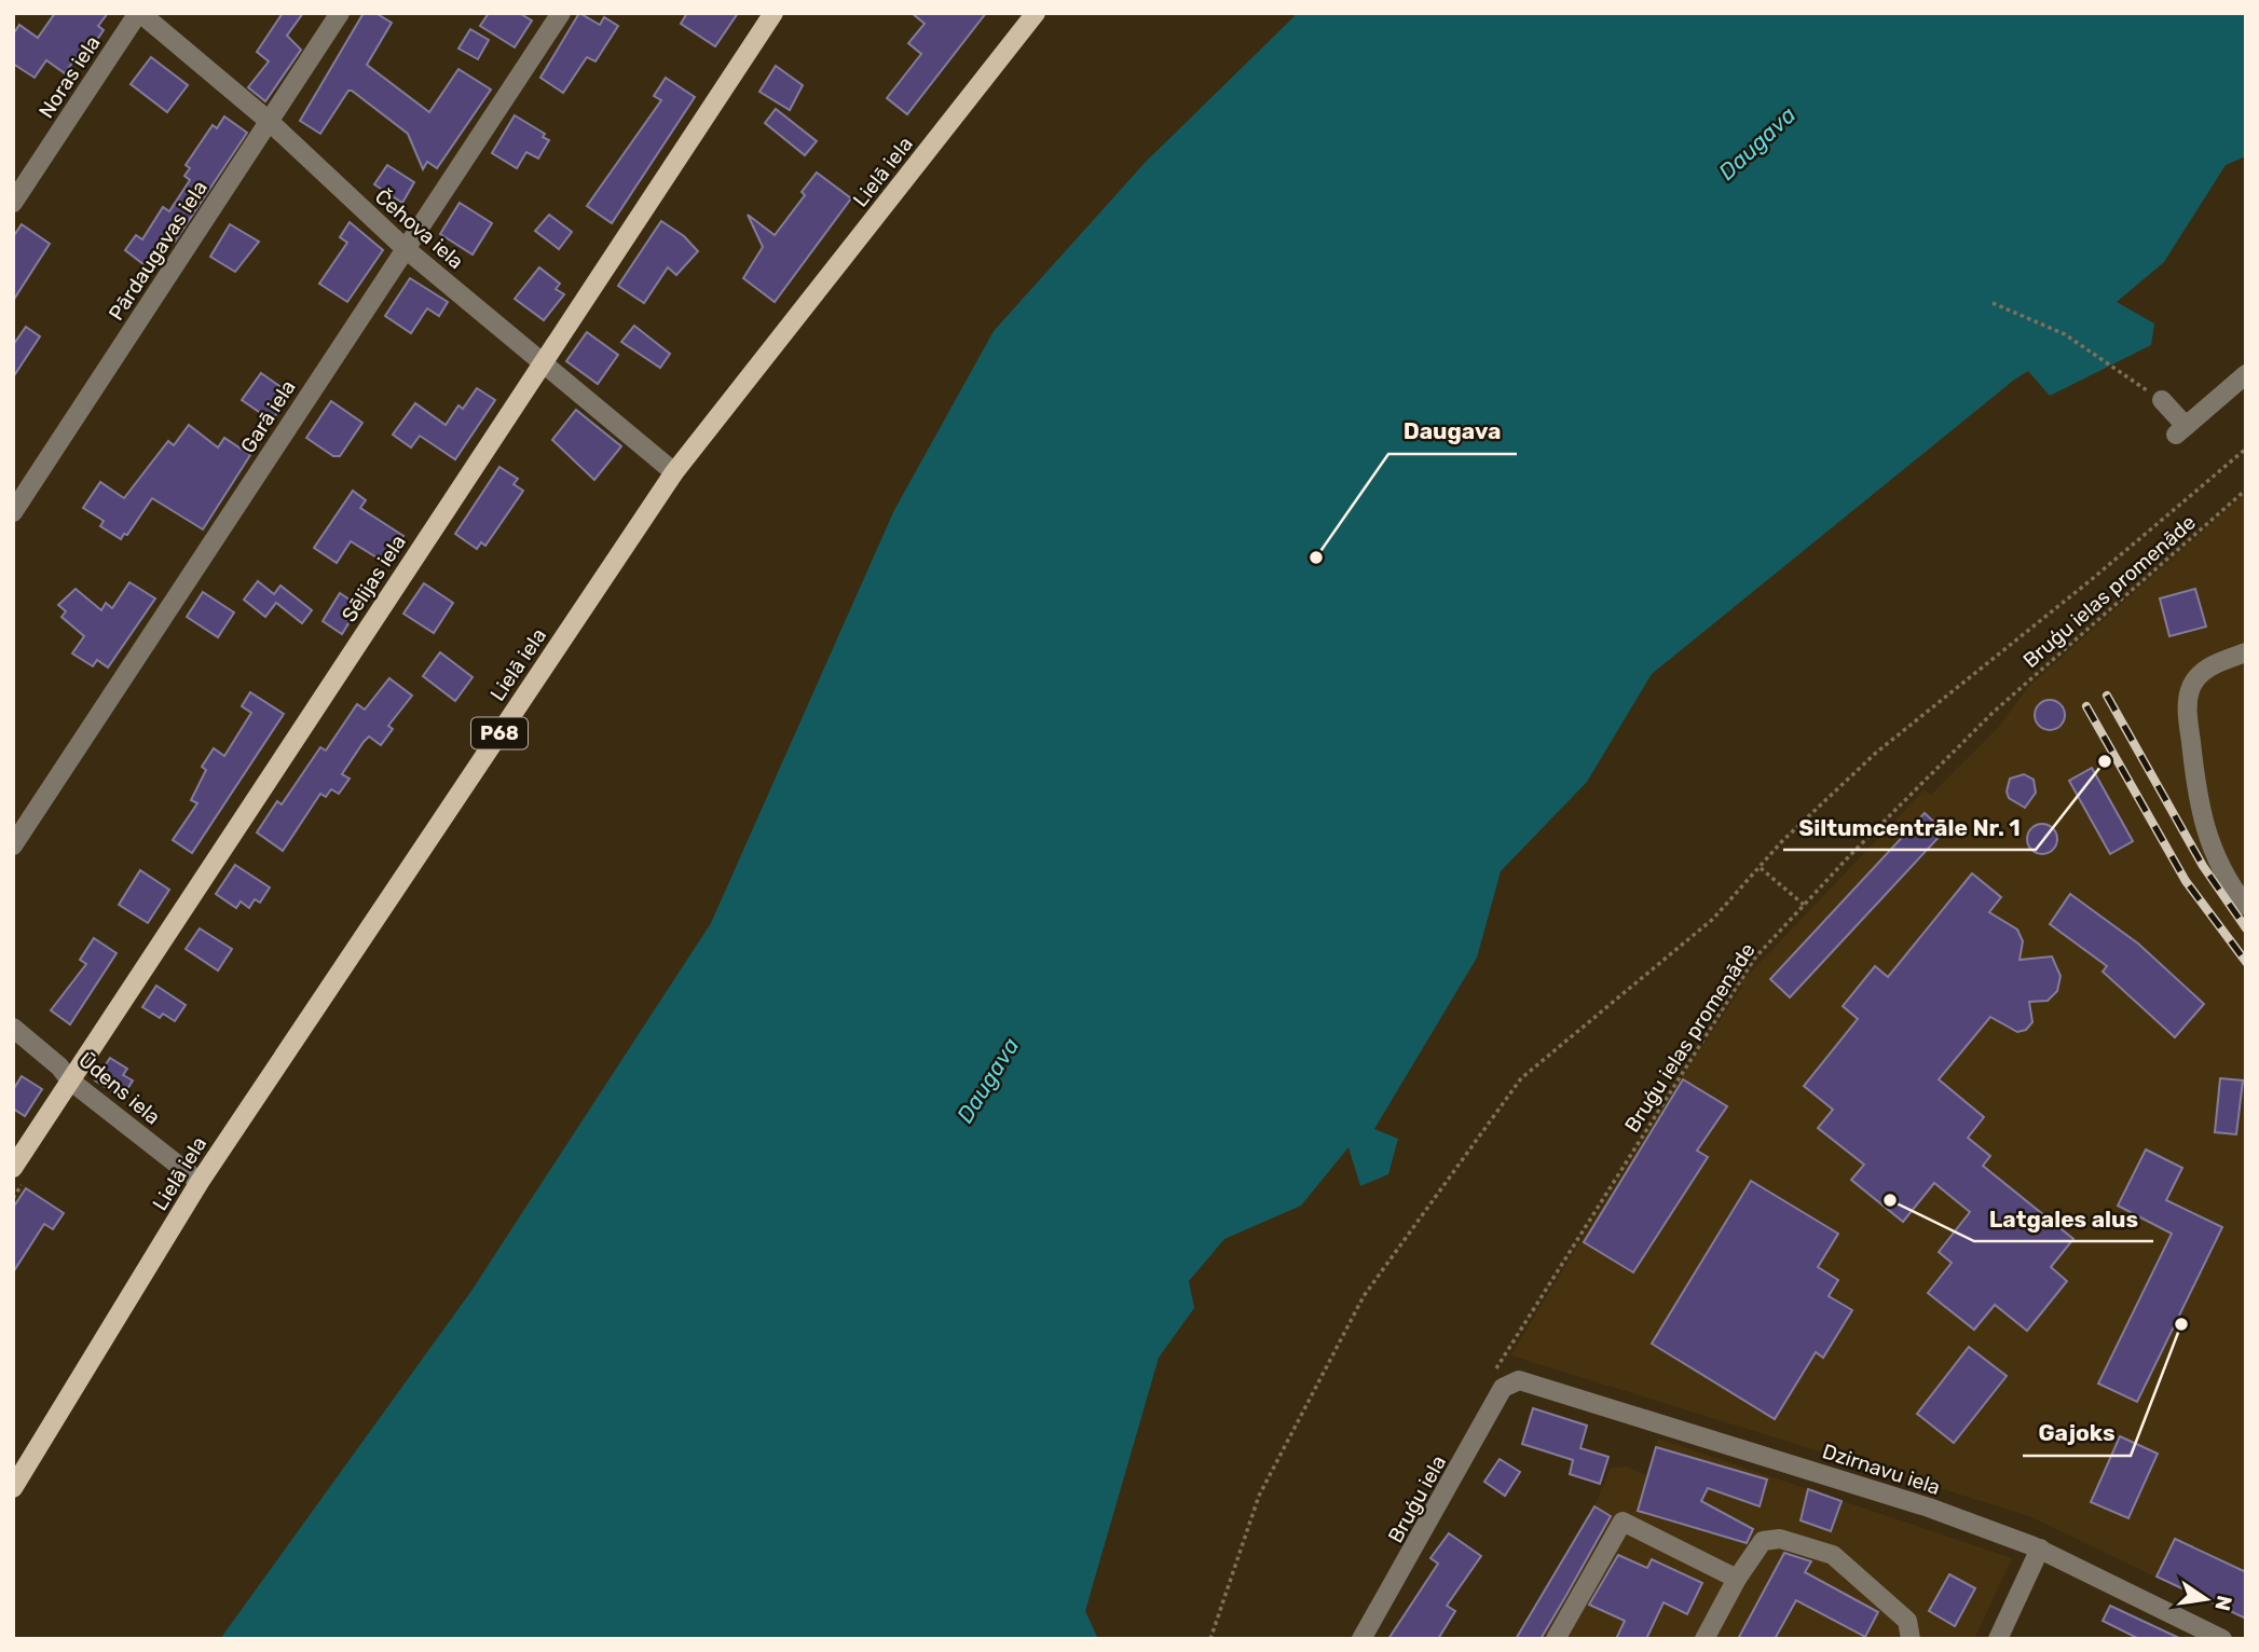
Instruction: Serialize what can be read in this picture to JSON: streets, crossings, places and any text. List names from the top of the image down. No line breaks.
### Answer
{"streets":{"main road":["Lielā iela","Sēlijas iela","P68"],"street":["Noras iela","Čehova iela","Pārdaugavas iela","Garā iela","Ūdens iela","Dzirnavu iela","Bruģu iela"],"path":["Bruģu ielas promenāde"]},"crossings":[["Noras iela","Čehova iela"],["Lielā iela","Čehova iela"],["Lielā iela","Ūdens iela"],["Čehova iela","Pārdaugavas iela"],["Čehova iela","Garā iela"],["Čehova iela","Sēlijas iela"],["Sēlijas iela","Ūdens iela"],["Dzirnavu iela","Bruģu iela"]],"water":["Daugava"],"places":["Daugava","Siltumcentrāle Nr. 1","Latgales alus","Gajoks"],"north":"right"}
